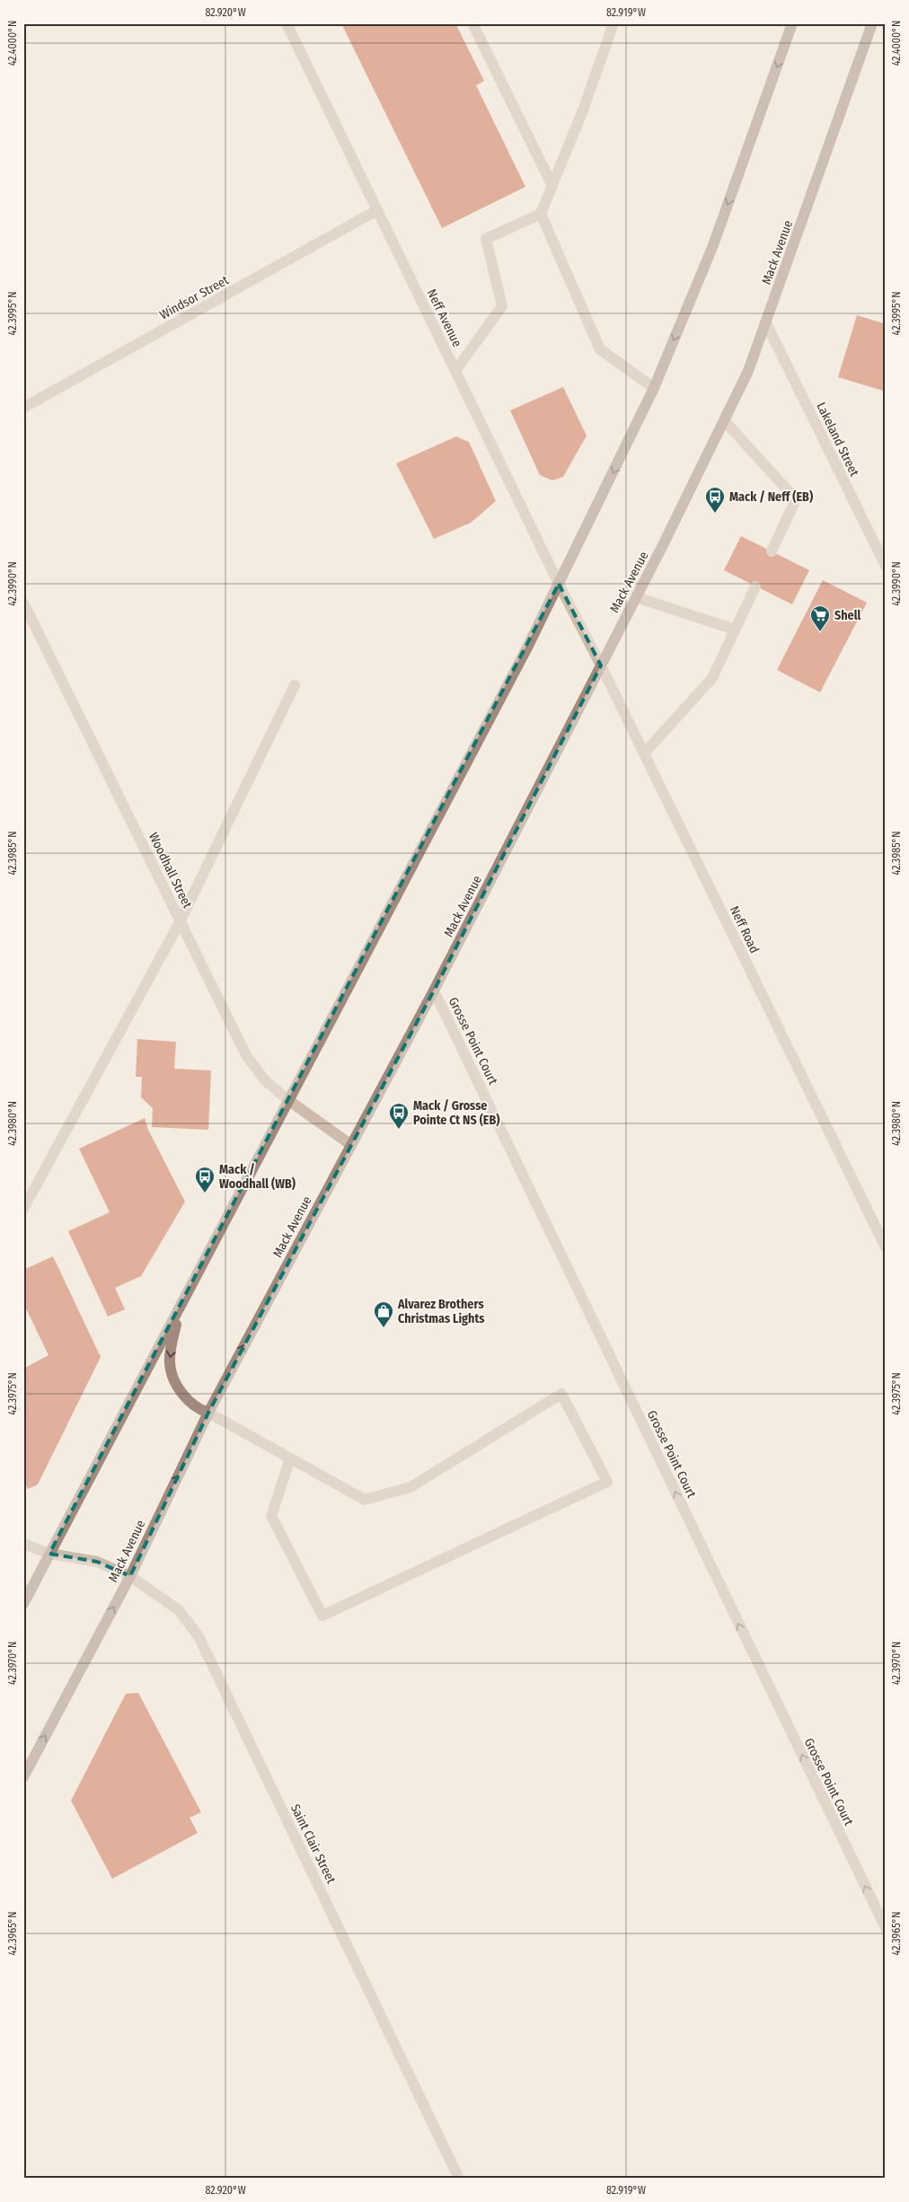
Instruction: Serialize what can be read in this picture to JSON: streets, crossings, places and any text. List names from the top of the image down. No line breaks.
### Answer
{"streets":{"main road":["Mack Avenue"],"street":["Windsor Street","Neff Avenue","Lakeland Street","Woodhall Street","Neff Road","Grosse Point Court","Saint Clair Street"]},"crossings":[["Mack Avenue","Lakeland Street"],["Mack Avenue","Woodhall Street"],["Mack Avenue","Neff Road"],["Mack Avenue","Grosse Point Court"],["Mack Avenue","Saint Clair Street"],["Windsor Street","Neff Avenue"],["Neff Avenue","Neff Road"]],"one_way":["Grosse Point Court"],"places":{"bus stop":["Mack / Neff (EB)","Mack / Grosse Pointe Ct NS (EB)","Mack / Woodhall (WB)"],"supermarket":["Shell"],"shop":["Alvarez Brothers Christmas Lights"]},"coordinates":["82.920°W","82.919°W","42.4000°N","42.3995°N","42.3990°N","42.3985°N","42.3980°N","42.3975°N","42.3970°N","42.3965°N"]}
